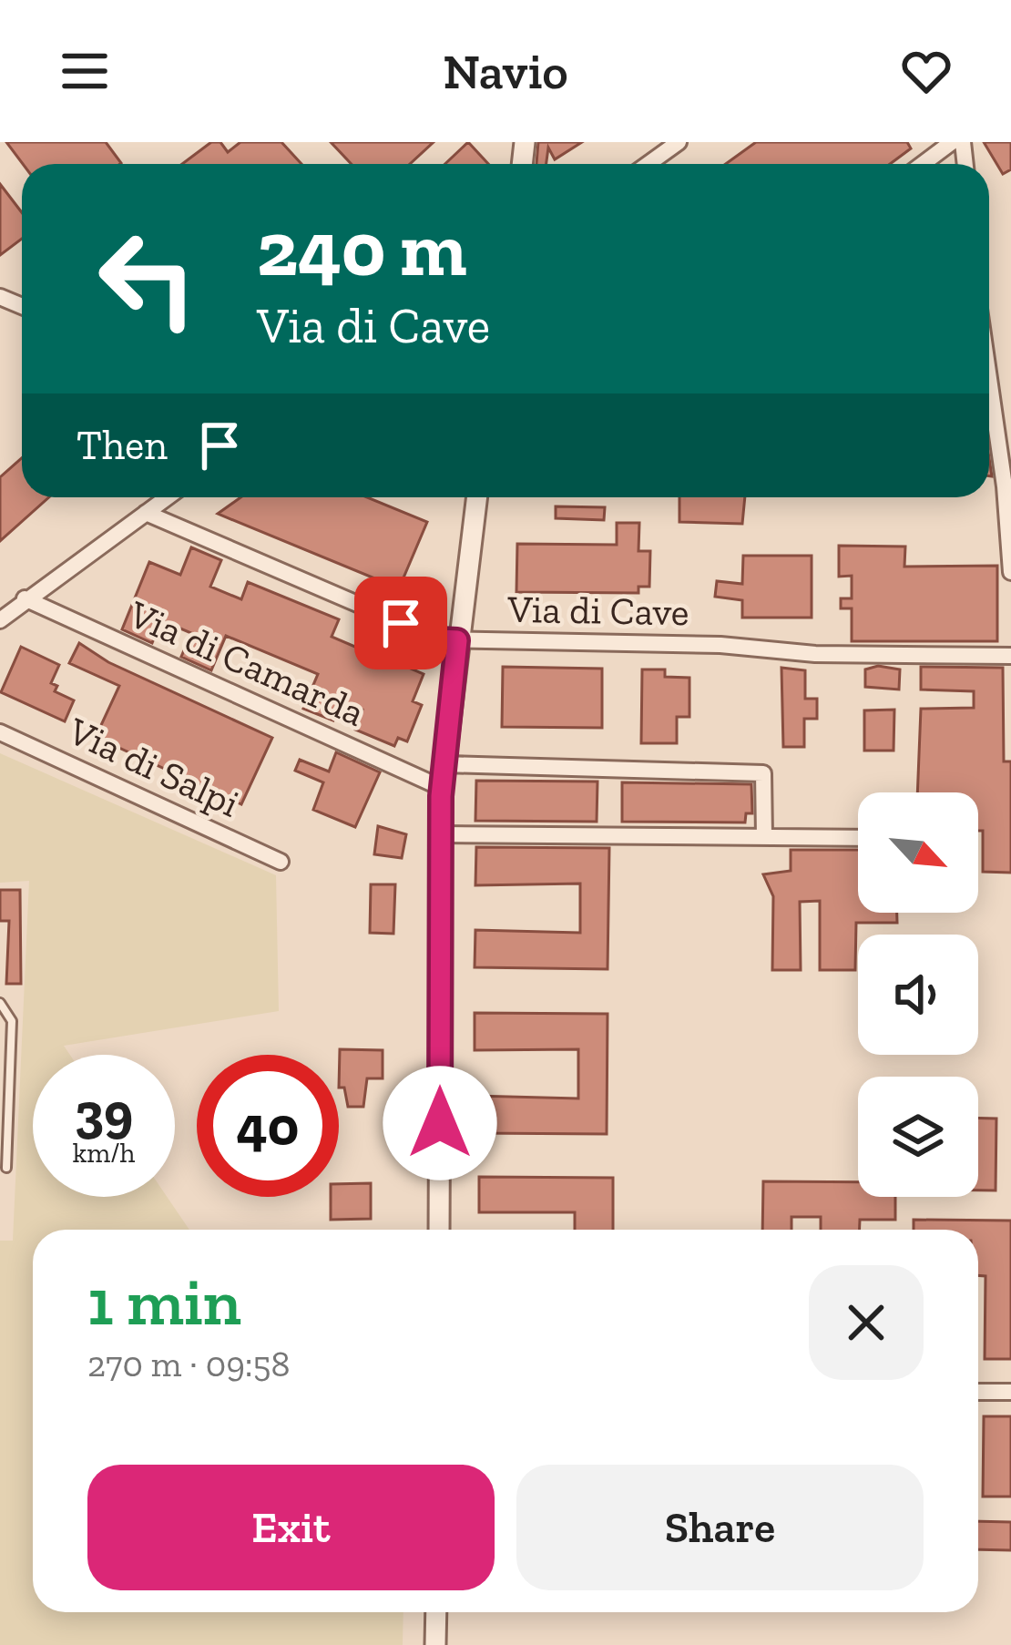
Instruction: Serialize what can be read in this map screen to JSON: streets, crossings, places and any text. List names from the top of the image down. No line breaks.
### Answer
{"streets":{"street":["Via di Cave","Via di Camarda","Via di Salpi"]},"north":"bottom right","page":{"header":"Navio","turn":["240 m","Via di Cave"],"then":"Then","speed":"39 km/h","limit":"40","heading":["1 min","270 m · 09:58"],"buttons":["Exit","Share"]}}
